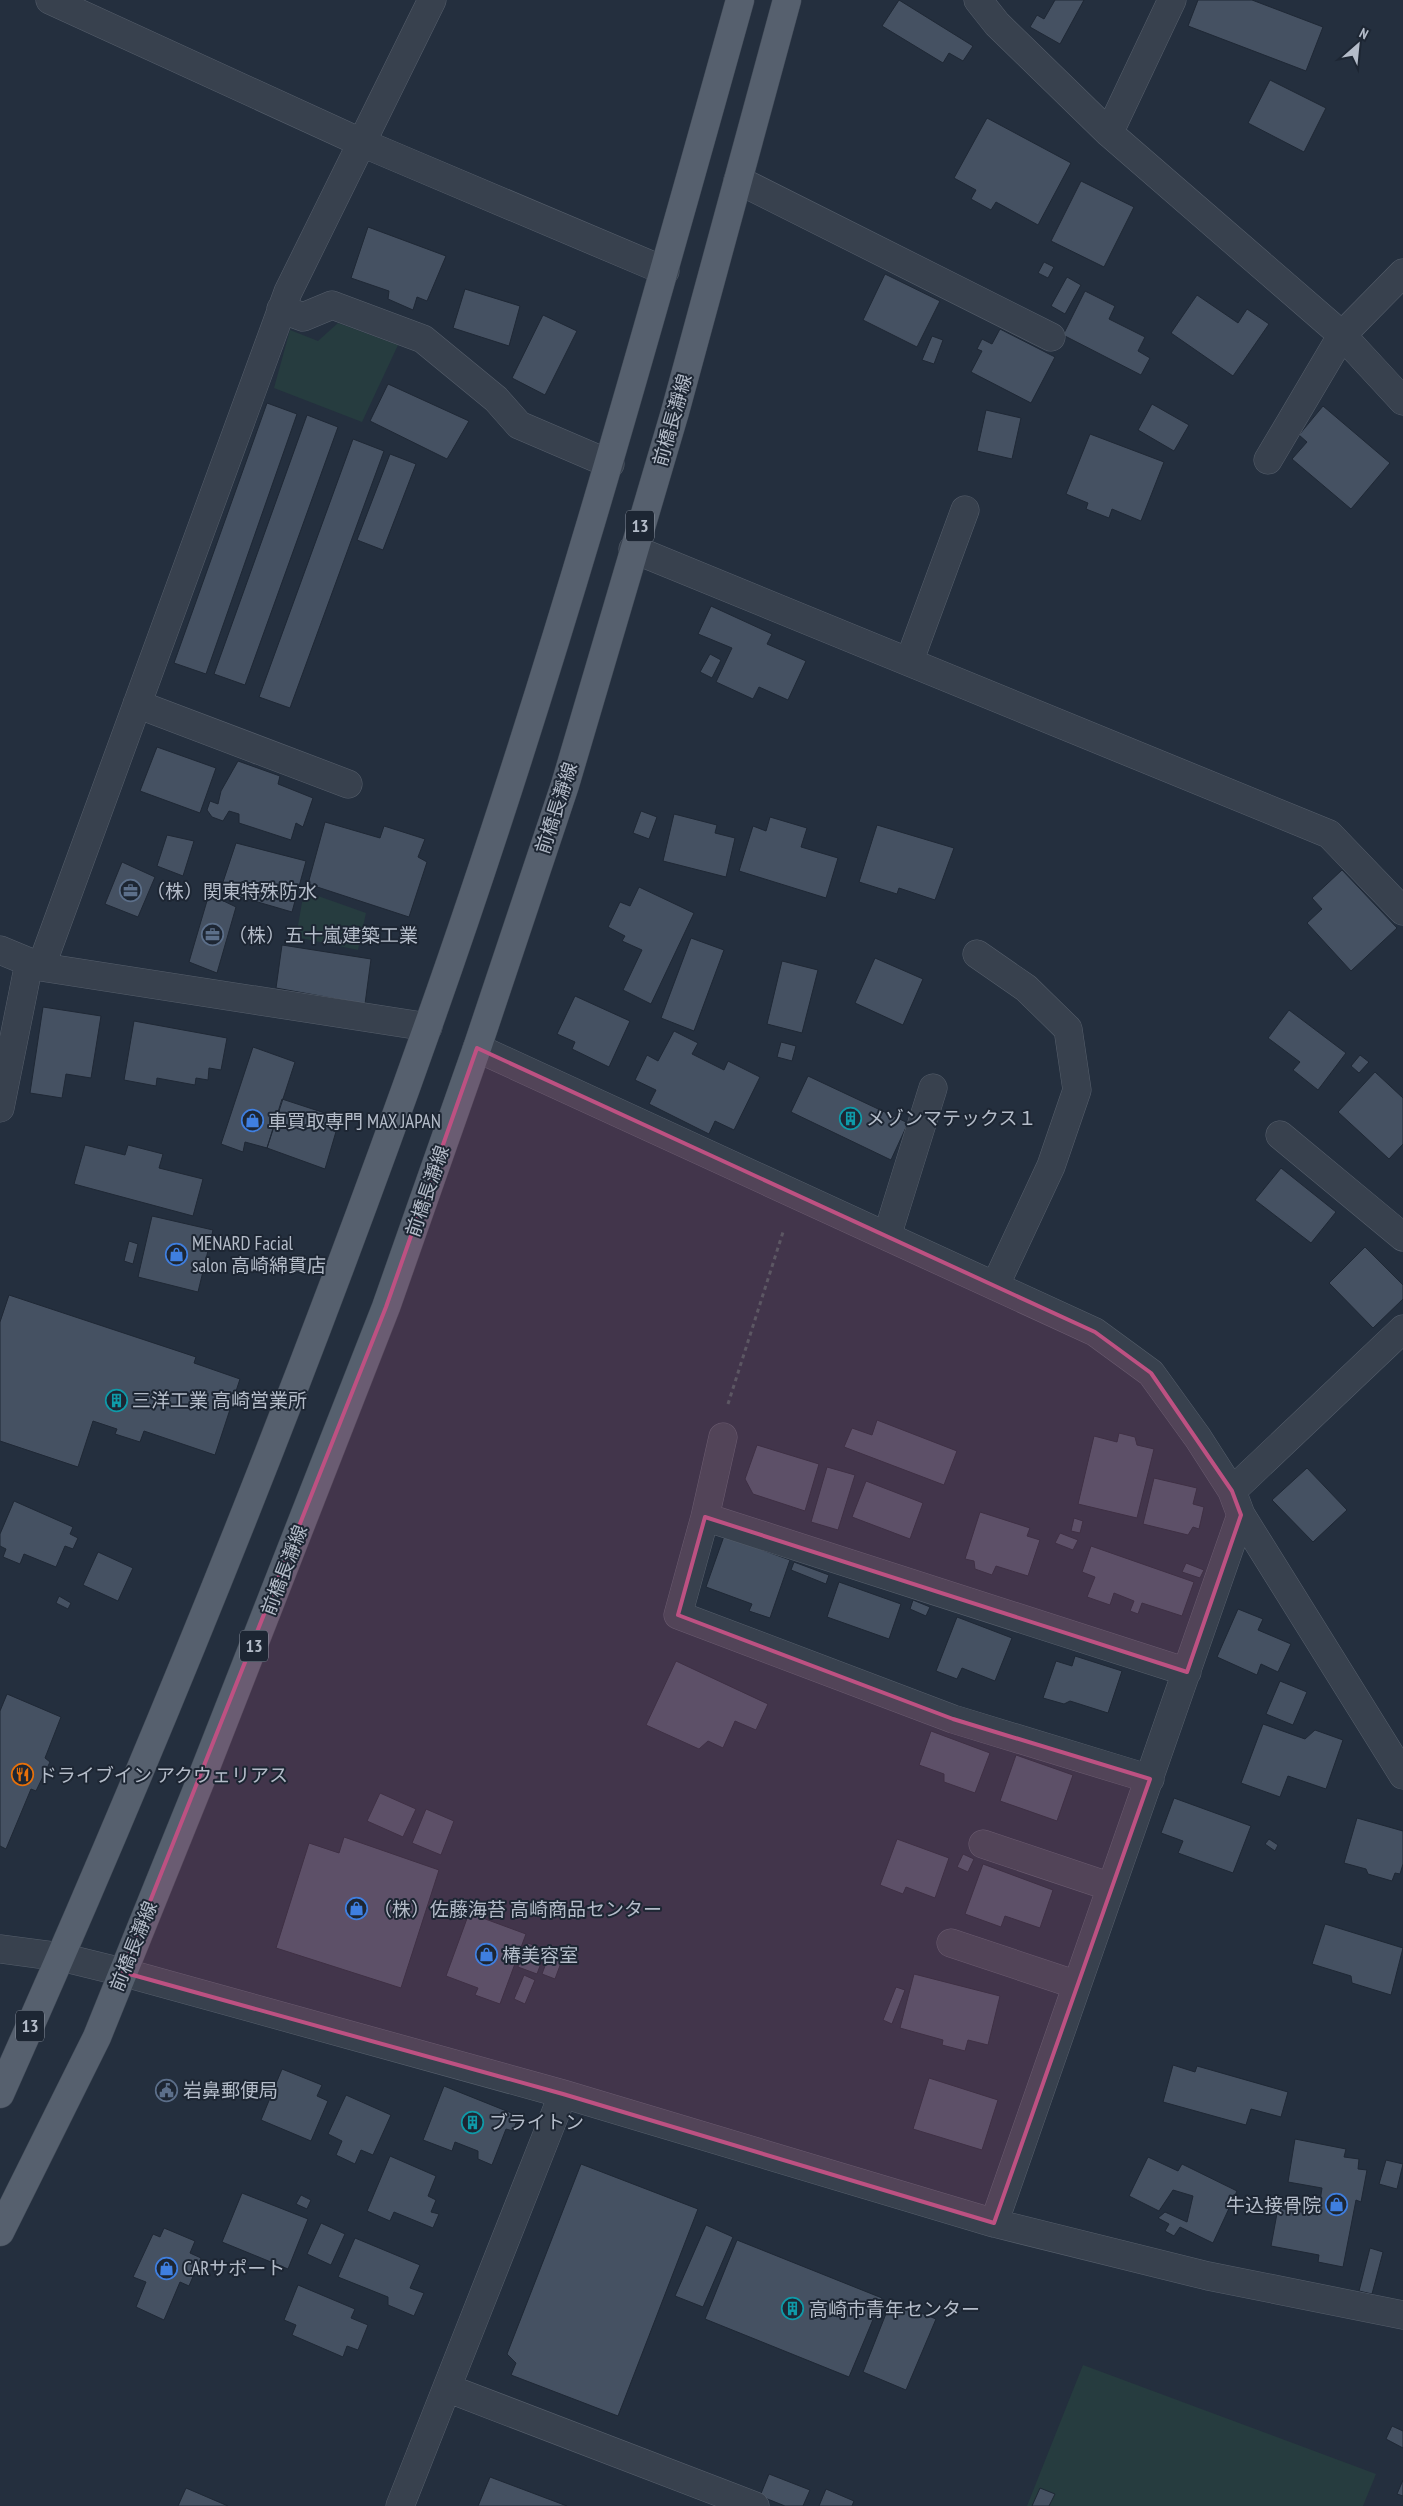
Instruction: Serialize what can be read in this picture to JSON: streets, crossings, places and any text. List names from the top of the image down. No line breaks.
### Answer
{"streets":{"main road":["前橋長瀞線","13"]},"places":{"office":["（株）関東特殊防水","（株）五十嵐建築工業"],"building":["メゾンマテックス１","三洋工業 高崎営業所","ブライトン","高崎市青年センター"],"shop":["車買取専門 MAX JAPAN","MENARD Facial salon 高崎綿貫店","（株）佐藤海苔 高崎商品センター","椿美容室","牛込接骨院","CARサポート"],"restaurant":["ドライブイン アクウェリアス"],"public building":["岩鼻郵便局"]},"north":"top right"}
